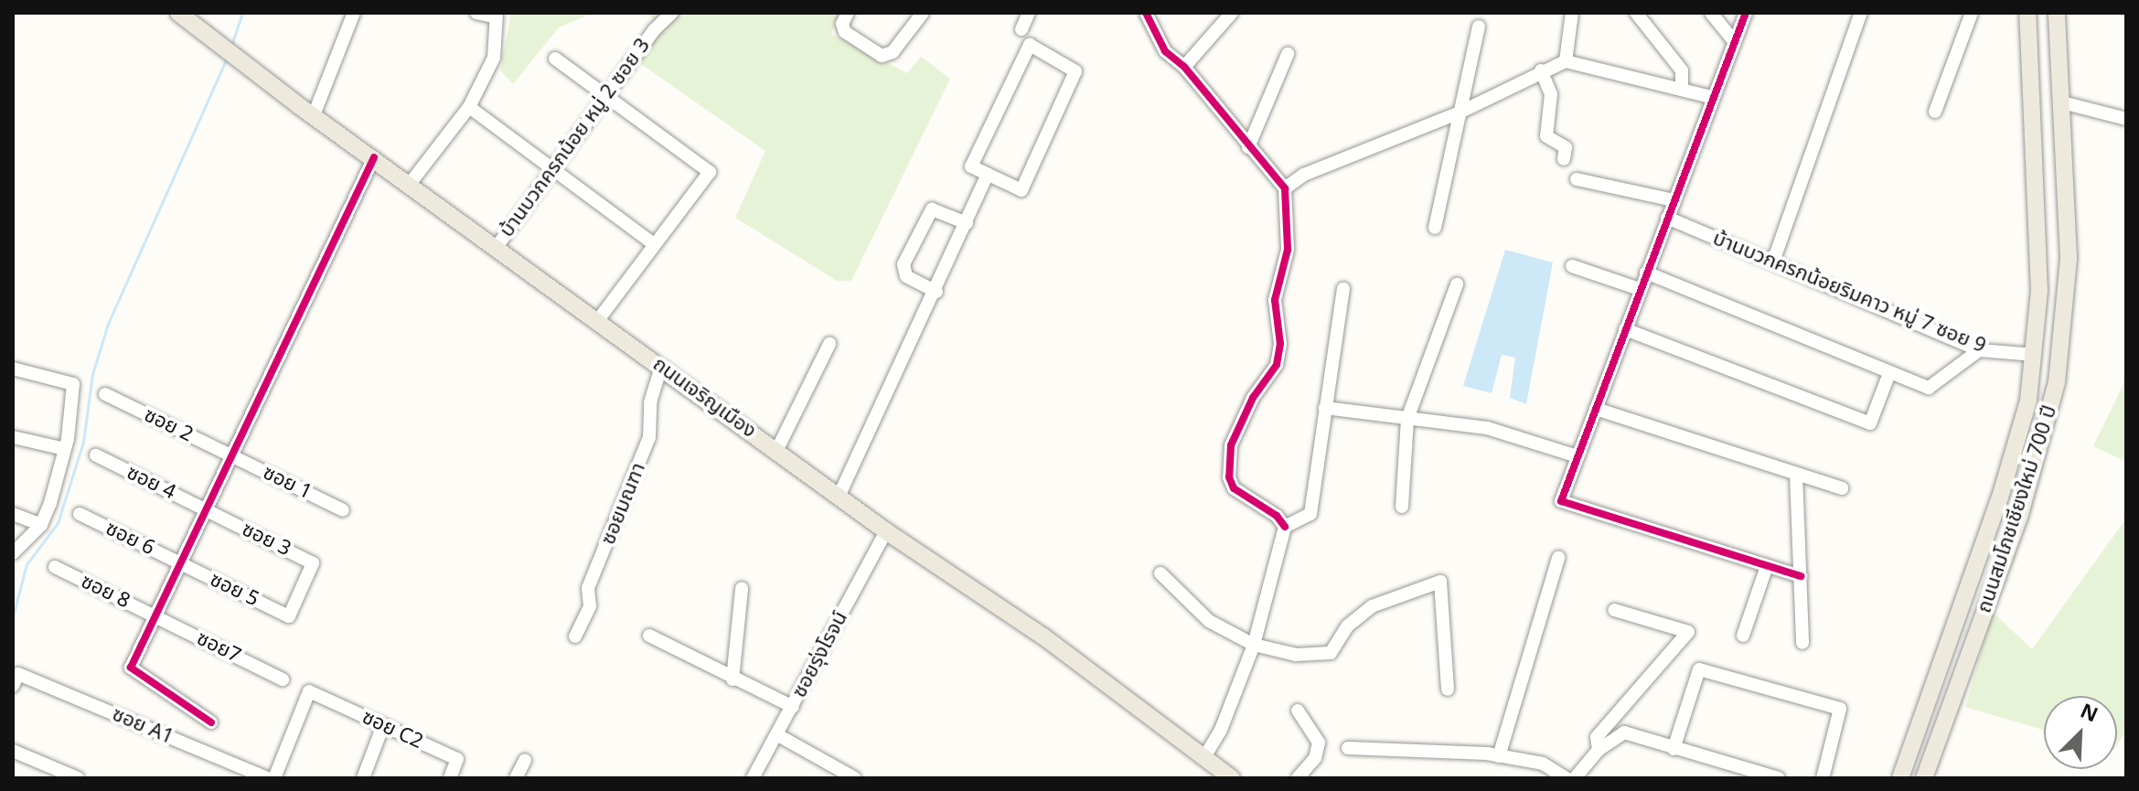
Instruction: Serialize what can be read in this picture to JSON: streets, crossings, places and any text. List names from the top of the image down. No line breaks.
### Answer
{"streets":{"main road":["ถนนเจริญเมือง","ถนนสมโภชเชียงใหม่ 700 ปี"],"street":["บ้านบวกครกน้อย หมู่ 2 ซอย 3","บ้านบวกครกน้อยริมคาว หมู่ 7 ซอย 9","ซอย 2","ซอย 4","ซอย 1","ซอยมณฑา","ซอย 6","ซอย 3","ซอย 5","ซอย 8","ซอย7","ซอยรุ่งโรจน์","ซอย A1","ซอย C2"]},"crossings":[["บ้านบวกครกน้อย หมู่ 2 ซอย 3","ถนนเจริญเมือง"],["บ้านบวกครกน้อยริมคาว หมู่ 7 ซอย 9","ถนนสมโภชเชียงใหม่ 700 ปี"],["ถนนเจริญเมือง","ซอยมณฑา"],["ถนนเจริญเมือง","ซอยรุ่งโรจน์"],["ซอย 2","ซอย 1"],["ซอย 4","ซอย 3"],["ซอย 6","ซอย 5"],["ซอย 3","ซอย 5"],["ซอย 8","ซอย7"]],"north":"top right"}
